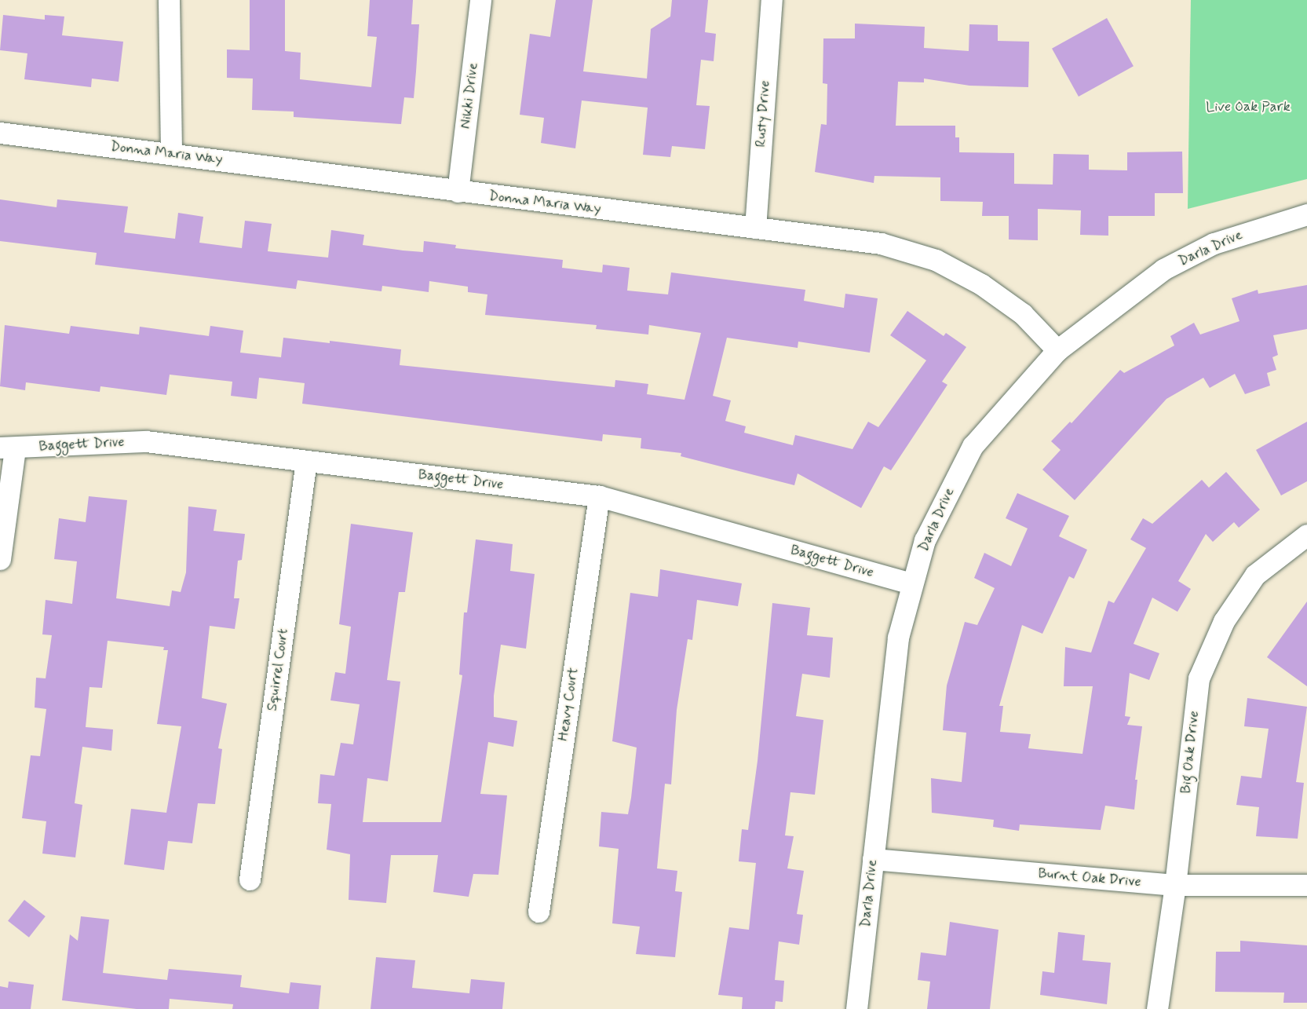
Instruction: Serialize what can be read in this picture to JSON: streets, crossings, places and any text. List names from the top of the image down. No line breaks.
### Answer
{"streets":{"street":["Nikki Drive","Rusty Drive","Donna Maria Way","Darla Drive","Baggett Drive","Squirrel Court","Heavy Court","Big Oak Drive","Burnt Oak Drive"]},"crossings":[["Nikki Drive","Donna Maria Way"],["Rusty Drive","Donna Maria Way"],["Donna Maria Way","Darla Drive"],["Darla Drive","Baggett Drive"],["Darla Drive","Burnt Oak Drive"],["Baggett Drive","Squirrel Court"],["Baggett Drive","Heavy Court"],["Big Oak Drive","Burnt Oak Drive"]],"parks":["Live Oak Park"]}
